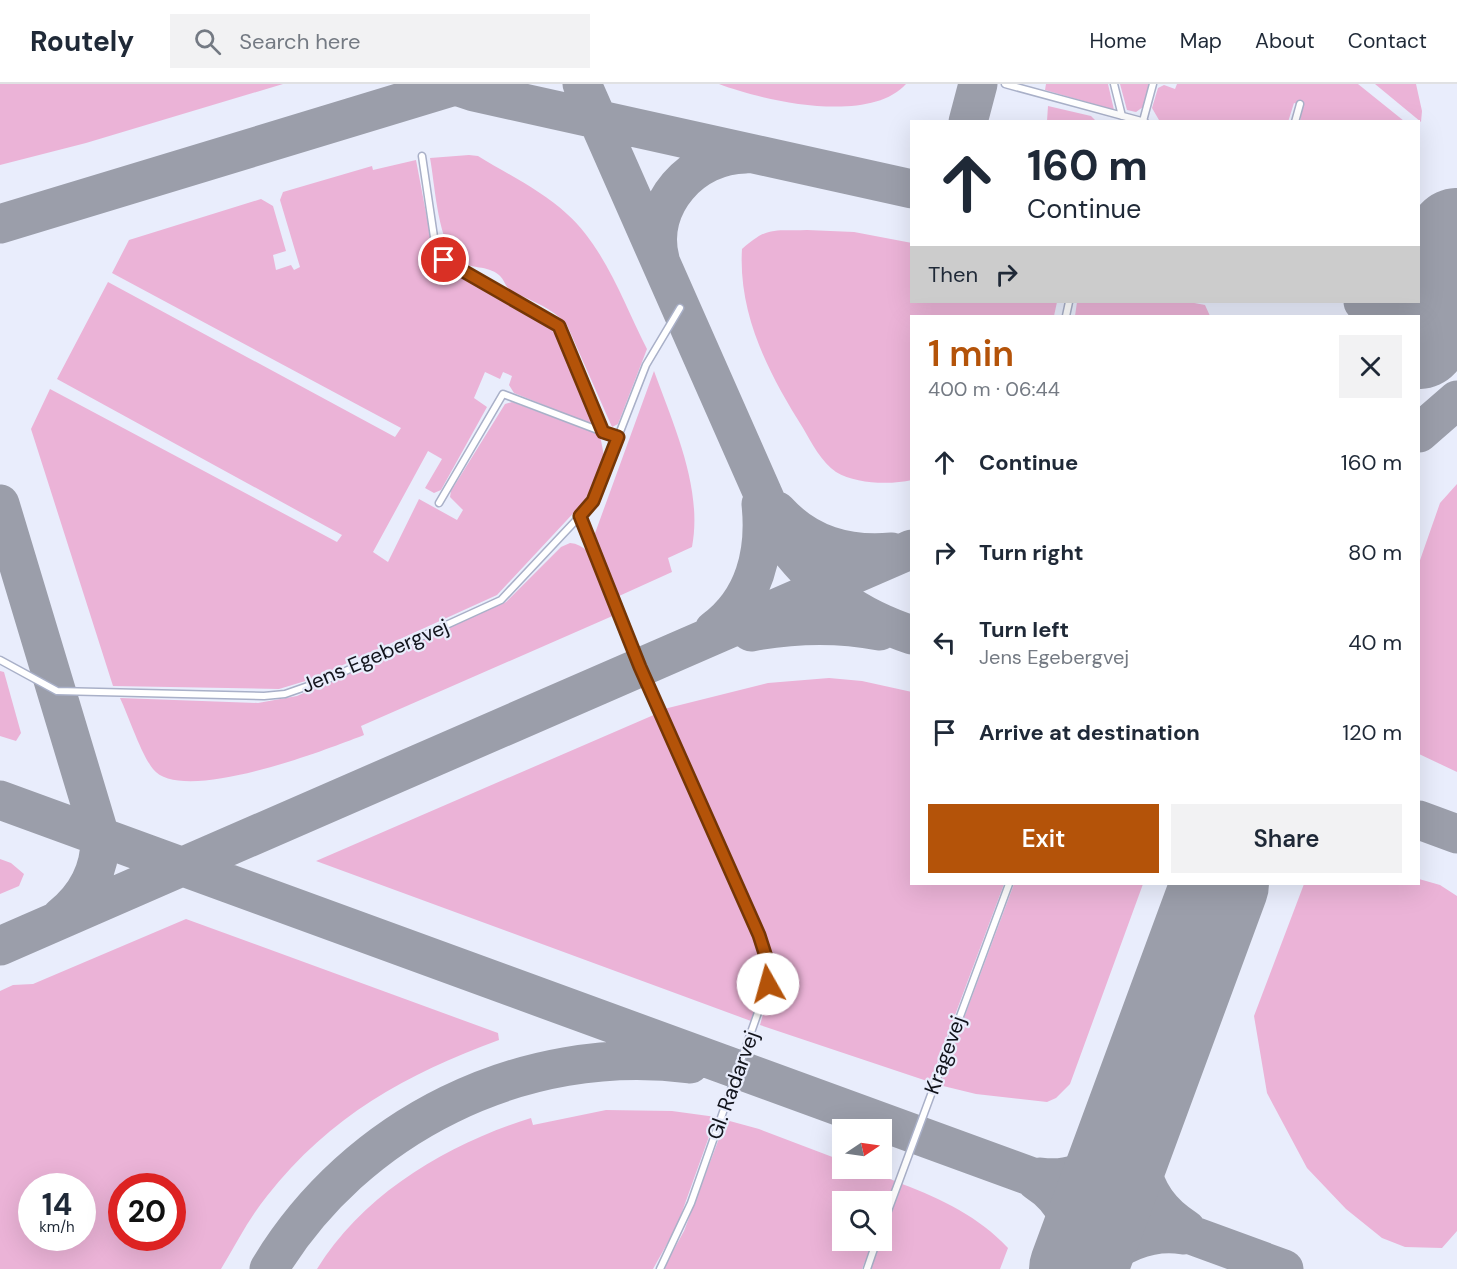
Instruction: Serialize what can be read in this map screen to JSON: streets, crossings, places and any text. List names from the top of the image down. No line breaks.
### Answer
{"streets":{"lane":["Jens Egebergvej","Kragevej","Gl. Radarvej"]},"crossings":[["Jens Egebergvej","Gl. Radarvej"]],"north":"right","page":{"header":"Routely","search":"Search here","nav":["Home","Map","About","Contact"],"turn":["160 m","Continue"],"then":"Then","heading":["1 min","400 m · 06:44"],"list":[{"name":"Continue","value":"160 m"},{"name":"Turn right","value":"80 m"},{"name":"Turn left","note":"Jens Egebergvej","value":"40 m"},{"name":"Arrive at destination","value":"120 m"}],"buttons":["Exit","Share"],"speed":"14 km/h","limit":"20"}}
